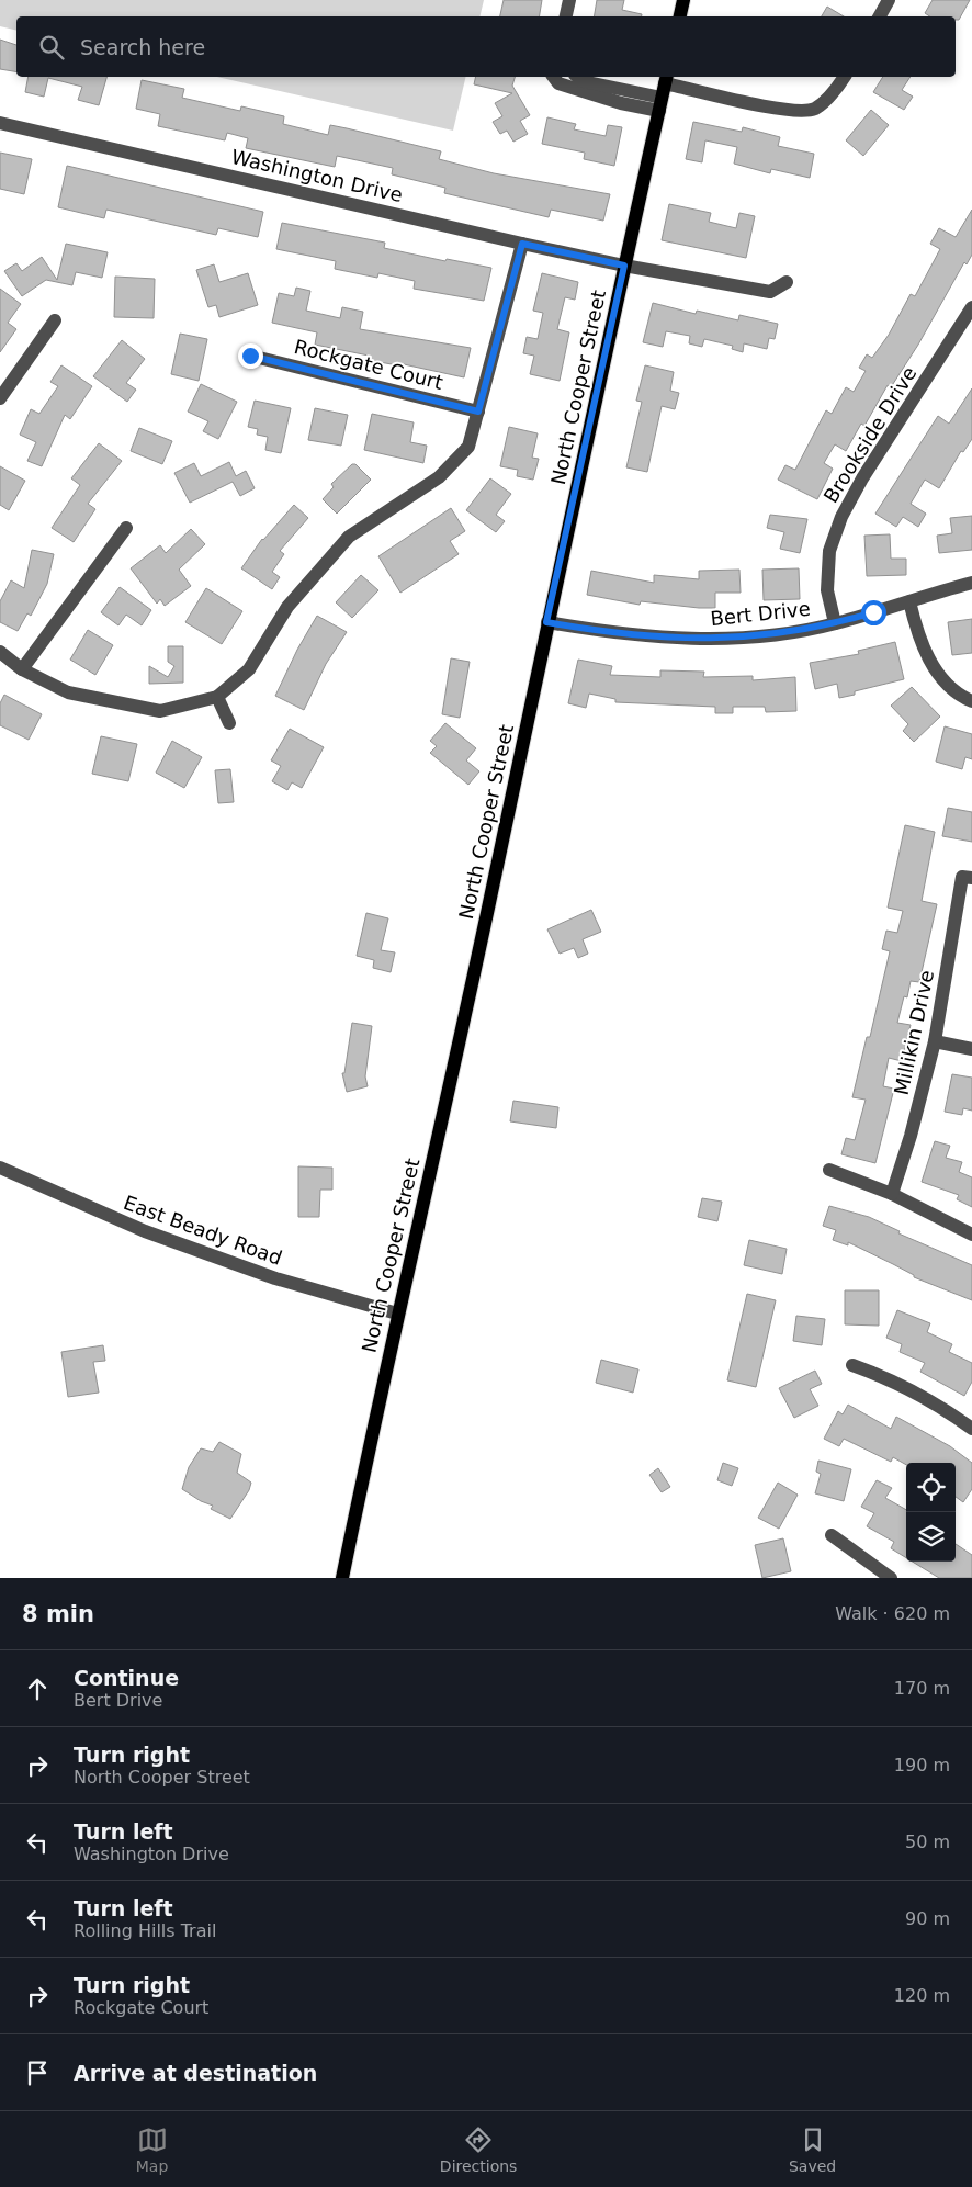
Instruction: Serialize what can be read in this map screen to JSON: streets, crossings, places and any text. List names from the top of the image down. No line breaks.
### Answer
{"streets":{"main road":["North Cooper Street"],"street":["Washington Drive","Rockgate Court","Brookside Drive","Bert Drive","Millikin Drive","East Beady Road"]},"crossings":[["Washington Drive","North Cooper Street"],["North Cooper Street","Bert Drive"],["North Cooper Street","East Beady Road"],["Brookside Drive","Bert Drive"]],"page":{"search":"Search here","heading":["8 min","Walk · 620 m"],"list":[["Continue","Bert Drive","170 m"],["Turn right","North Cooper Street","190 m"],["Turn left","Washington Drive","50 m"],["Turn left","Rolling Hills Trail","90 m"],["Turn right","Rockgate Court","120 m"],"Arrive at destination"],"nav":["Map","Directions","Saved"]}}
